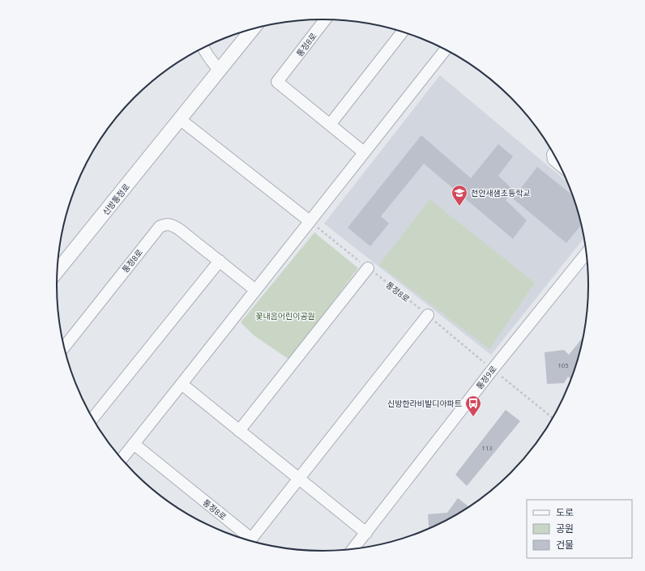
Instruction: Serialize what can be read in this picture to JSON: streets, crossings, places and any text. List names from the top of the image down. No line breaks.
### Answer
{"streets":{"street":["통정8로","신방통정로","통정9로"]},"parks":["꽃내음어린이공원"],"places":{"school or university":["천안새샘초등학교"],"bus stop":["신방한라비발디아파트"]},"house_numbers":["105","113"],"legend":["도로","공원","건물"]}
